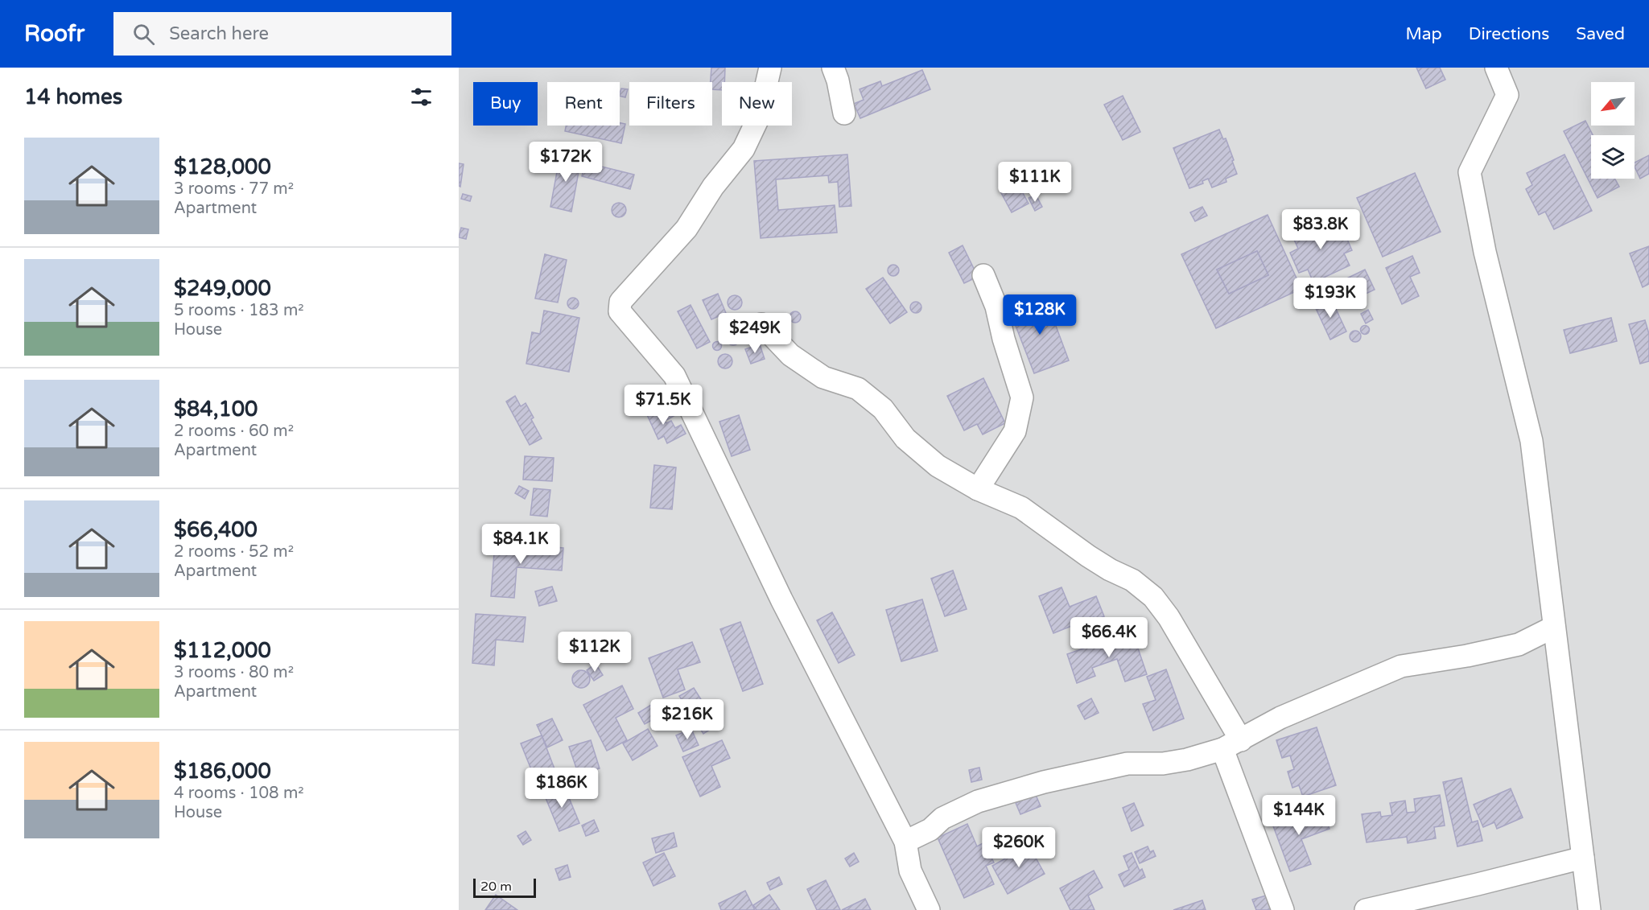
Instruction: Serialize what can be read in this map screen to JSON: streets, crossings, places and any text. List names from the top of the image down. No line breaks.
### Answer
{"scale_bar":"20 m","north":"bottom left","page":{"header":"Roofr","search":"Search here","nav":["Map","Directions","Saved"],"heading":"14 homes","chip":["Buy","Rent","Filters","New"],"list":[{"name":"$128,000","note":"3 rooms · 77 m² · Apartment"},{"name":"$249,000","note":"5 rooms · 183 m² · House"},{"name":"$84,100","note":"2 rooms · 60 m² · Apartment"},{"name":"$66,400","note":"2 rooms · 52 m² · Apartment"},{"name":"$112,000","note":"3 rooms · 80 m² · Apartment"},{"name":"$186,000","note":"4 rooms · 108 m² · House"}],"price":["$172K","$111K","$83.8K","$193K","$128K","$249K","$71.5K","$84.1K","$66.4K","$112K","$216K","$186K","$144K","$260K"],"scale":"20 m"}}
